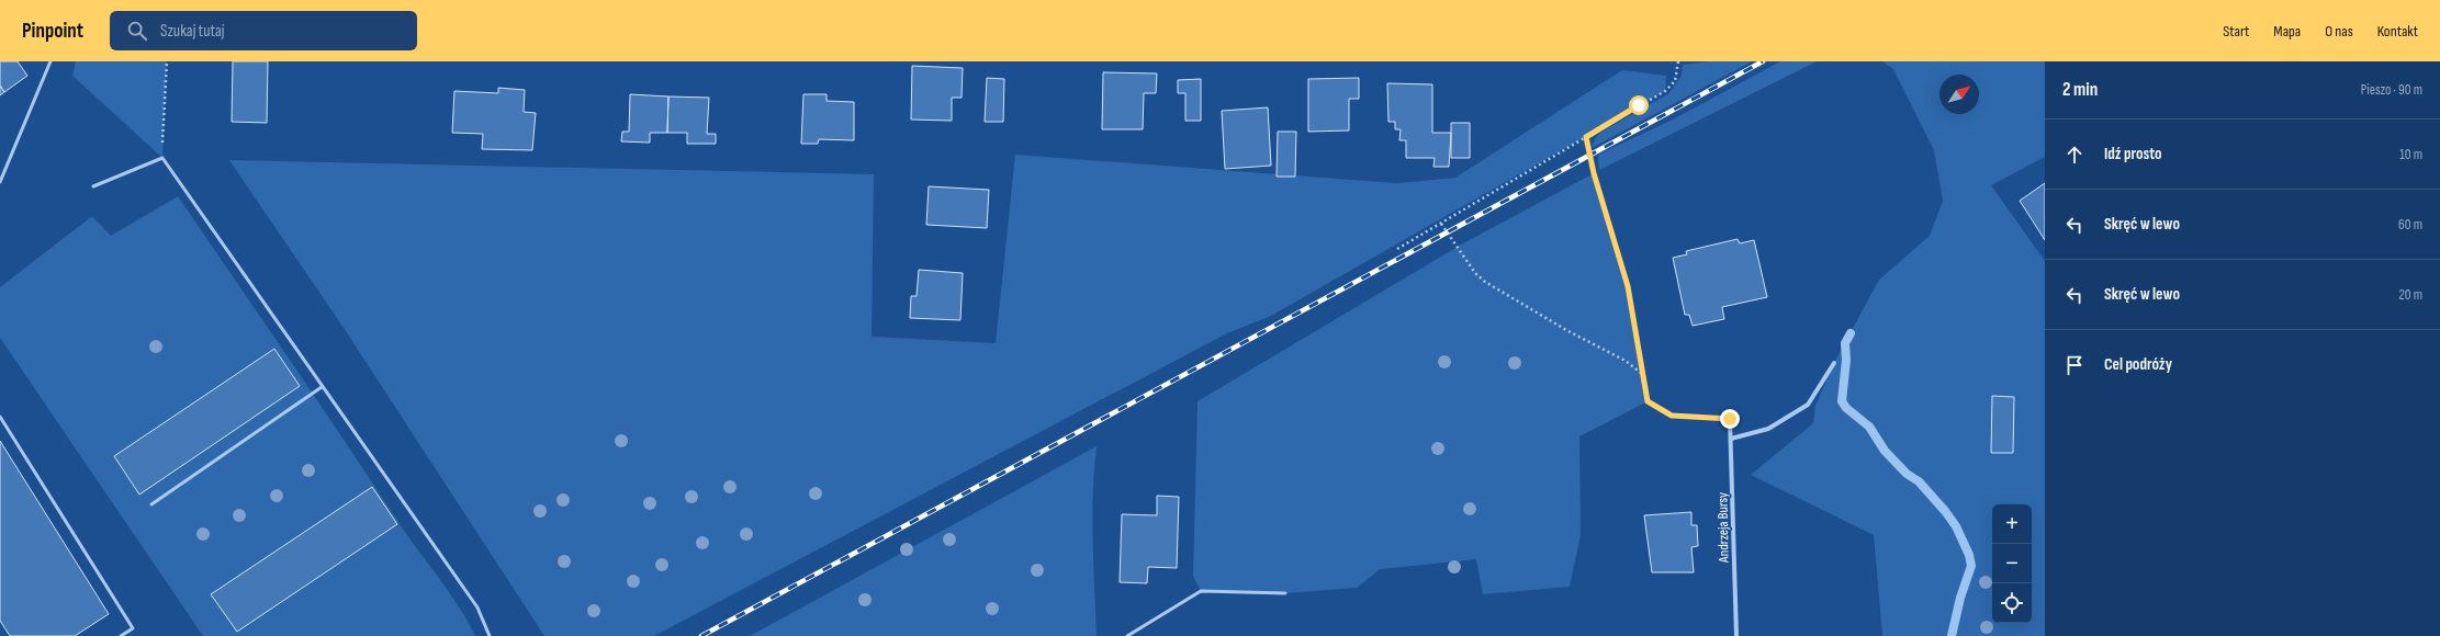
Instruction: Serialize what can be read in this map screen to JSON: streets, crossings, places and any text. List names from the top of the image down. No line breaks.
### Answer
{"streets":{"street":["Andrzeja Bursy"]},"north":"top right","page":{"header":"Pinpoint","search":"Szukaj tutaj","nav":["Start","Mapa","O nas","Kontakt"],"heading":["2 min","Pieszo · 90 m"],"list":[["Idź prosto","10 m"],["Skręć w lewo","60 m"],["Skręć w lewo","20 m"],"Cel podróży"],"map_buttons":["+","−"]}}
